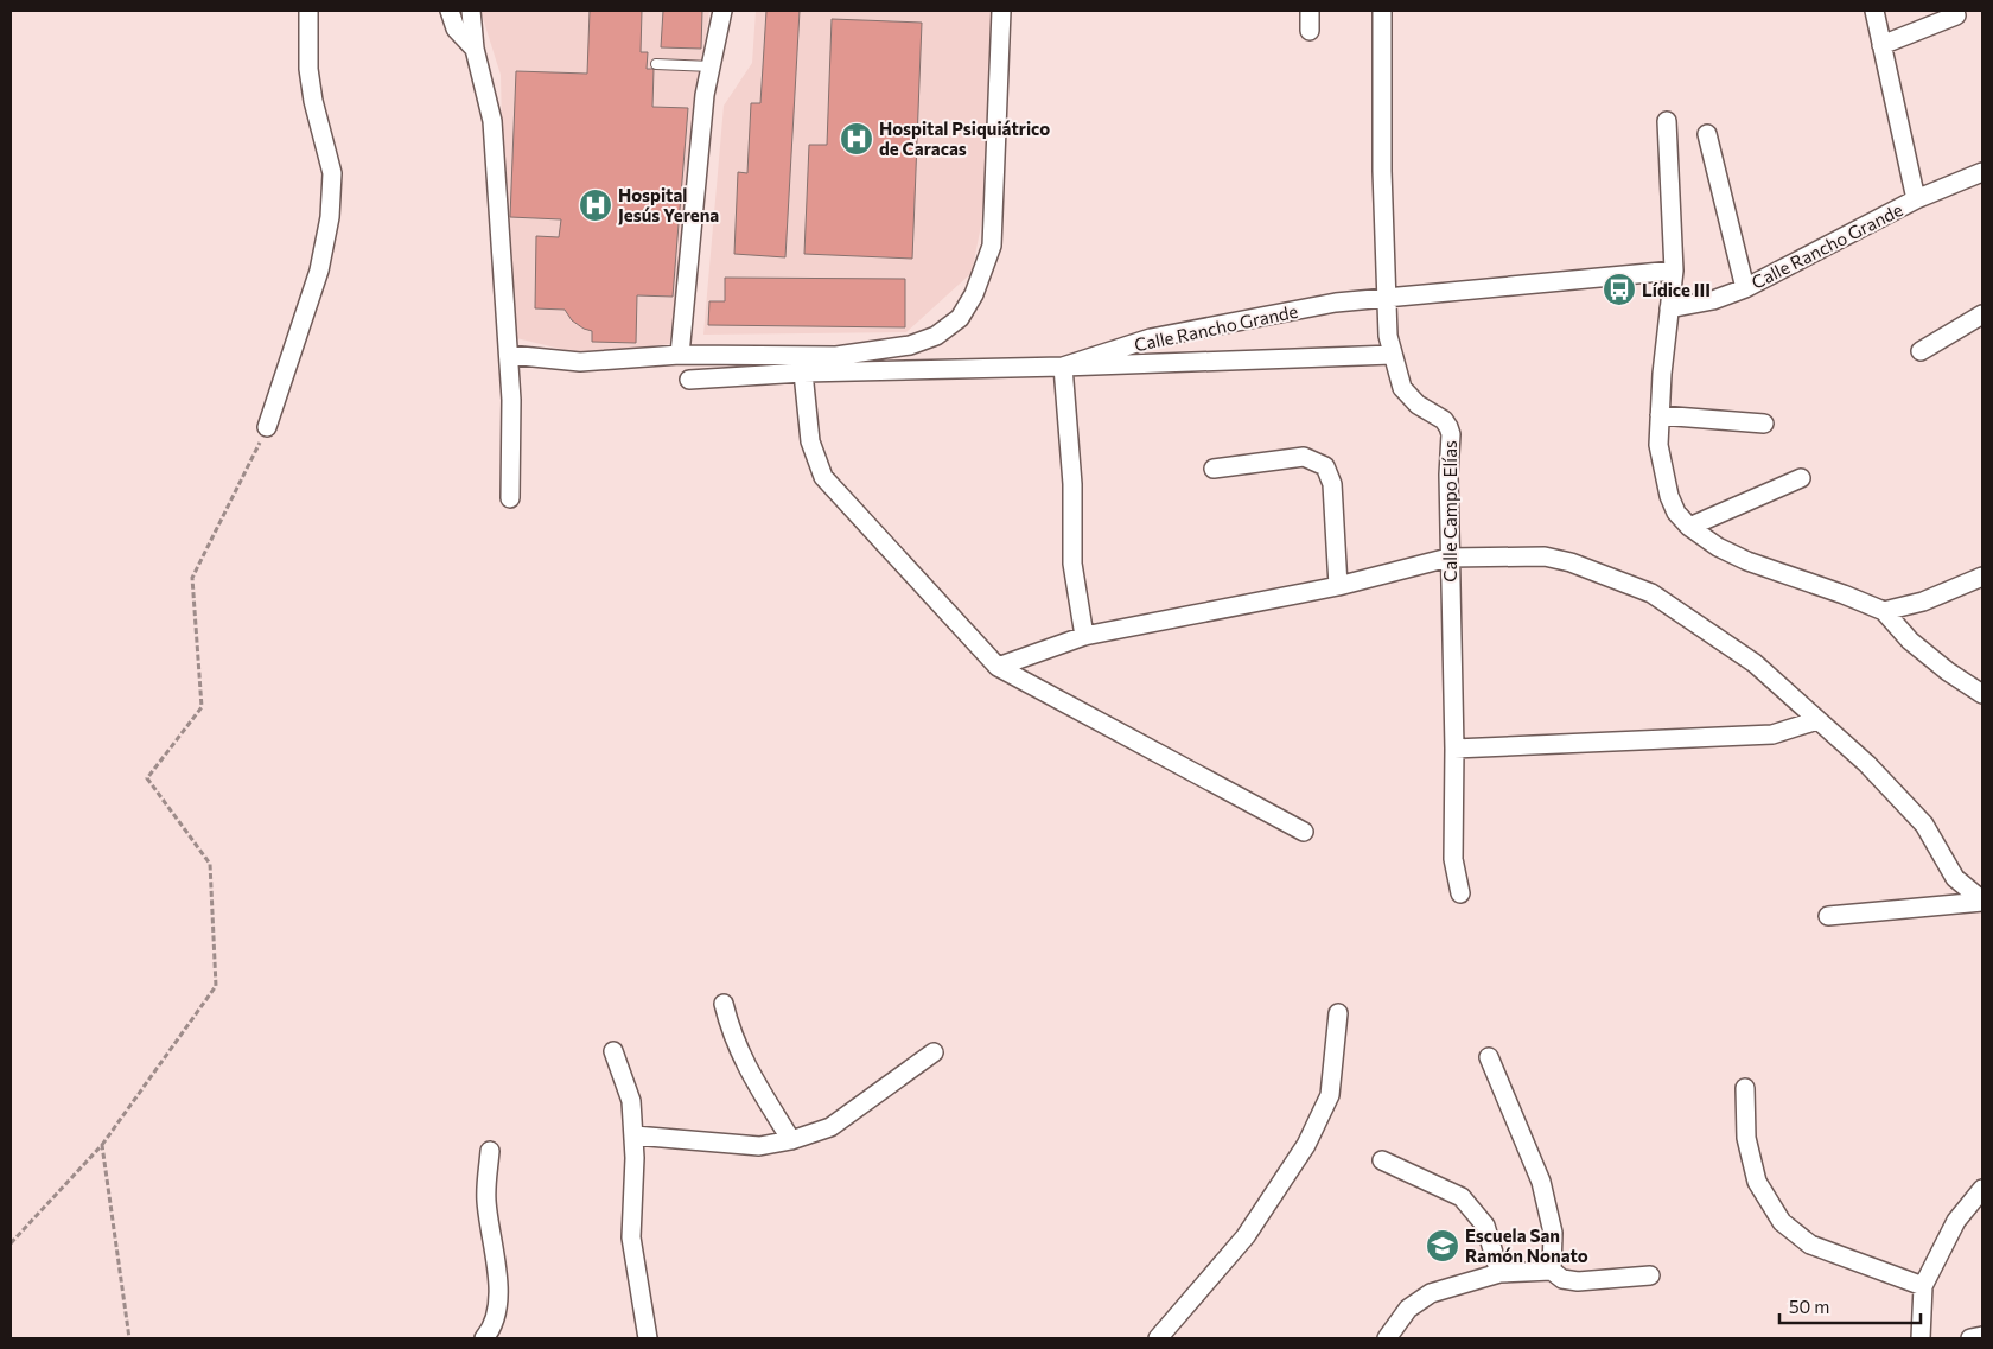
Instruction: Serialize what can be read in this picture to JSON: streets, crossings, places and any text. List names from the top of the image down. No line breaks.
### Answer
{"streets":{"street":["Calle Rancho Grande","Calle Campo Elías"]},"crossings":[["Calle Rancho Grande","Calle Campo Elías"]],"places":{"hospital":["Hospital Psiquiátrico de Caracas","Hospital Jesús Yerena"],"bus stop":["Lídice III"],"school or university":["Escuela San Ramón Nonato"]},"scale_bar":"50 m"}
